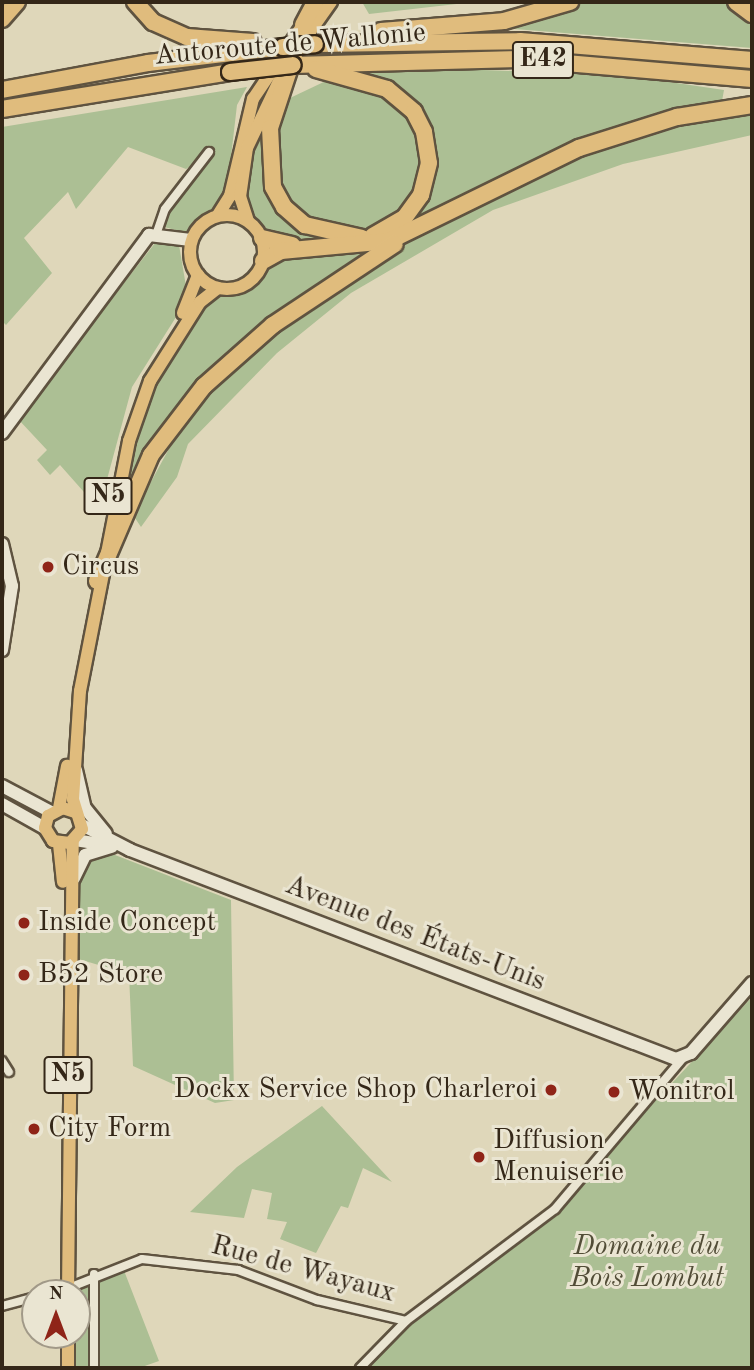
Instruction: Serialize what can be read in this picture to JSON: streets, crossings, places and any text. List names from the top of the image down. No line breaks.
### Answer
{"streets":{"highway":["Autoroute de Wallonie","E42"],"main road":["N5"],"street":["Avenue des États-Unis","Rue de Wayaux"]},"crossings":[["N5","Avenue des États-Unis"]],"parks":["Domaine du Bois Lombut"],"places":["Circus","Inside Concept","B52 Store","Dockx Service Shop Charleroi","Wonitrol","City Form","Diffusion Menuiserie"],"north":"top"}
